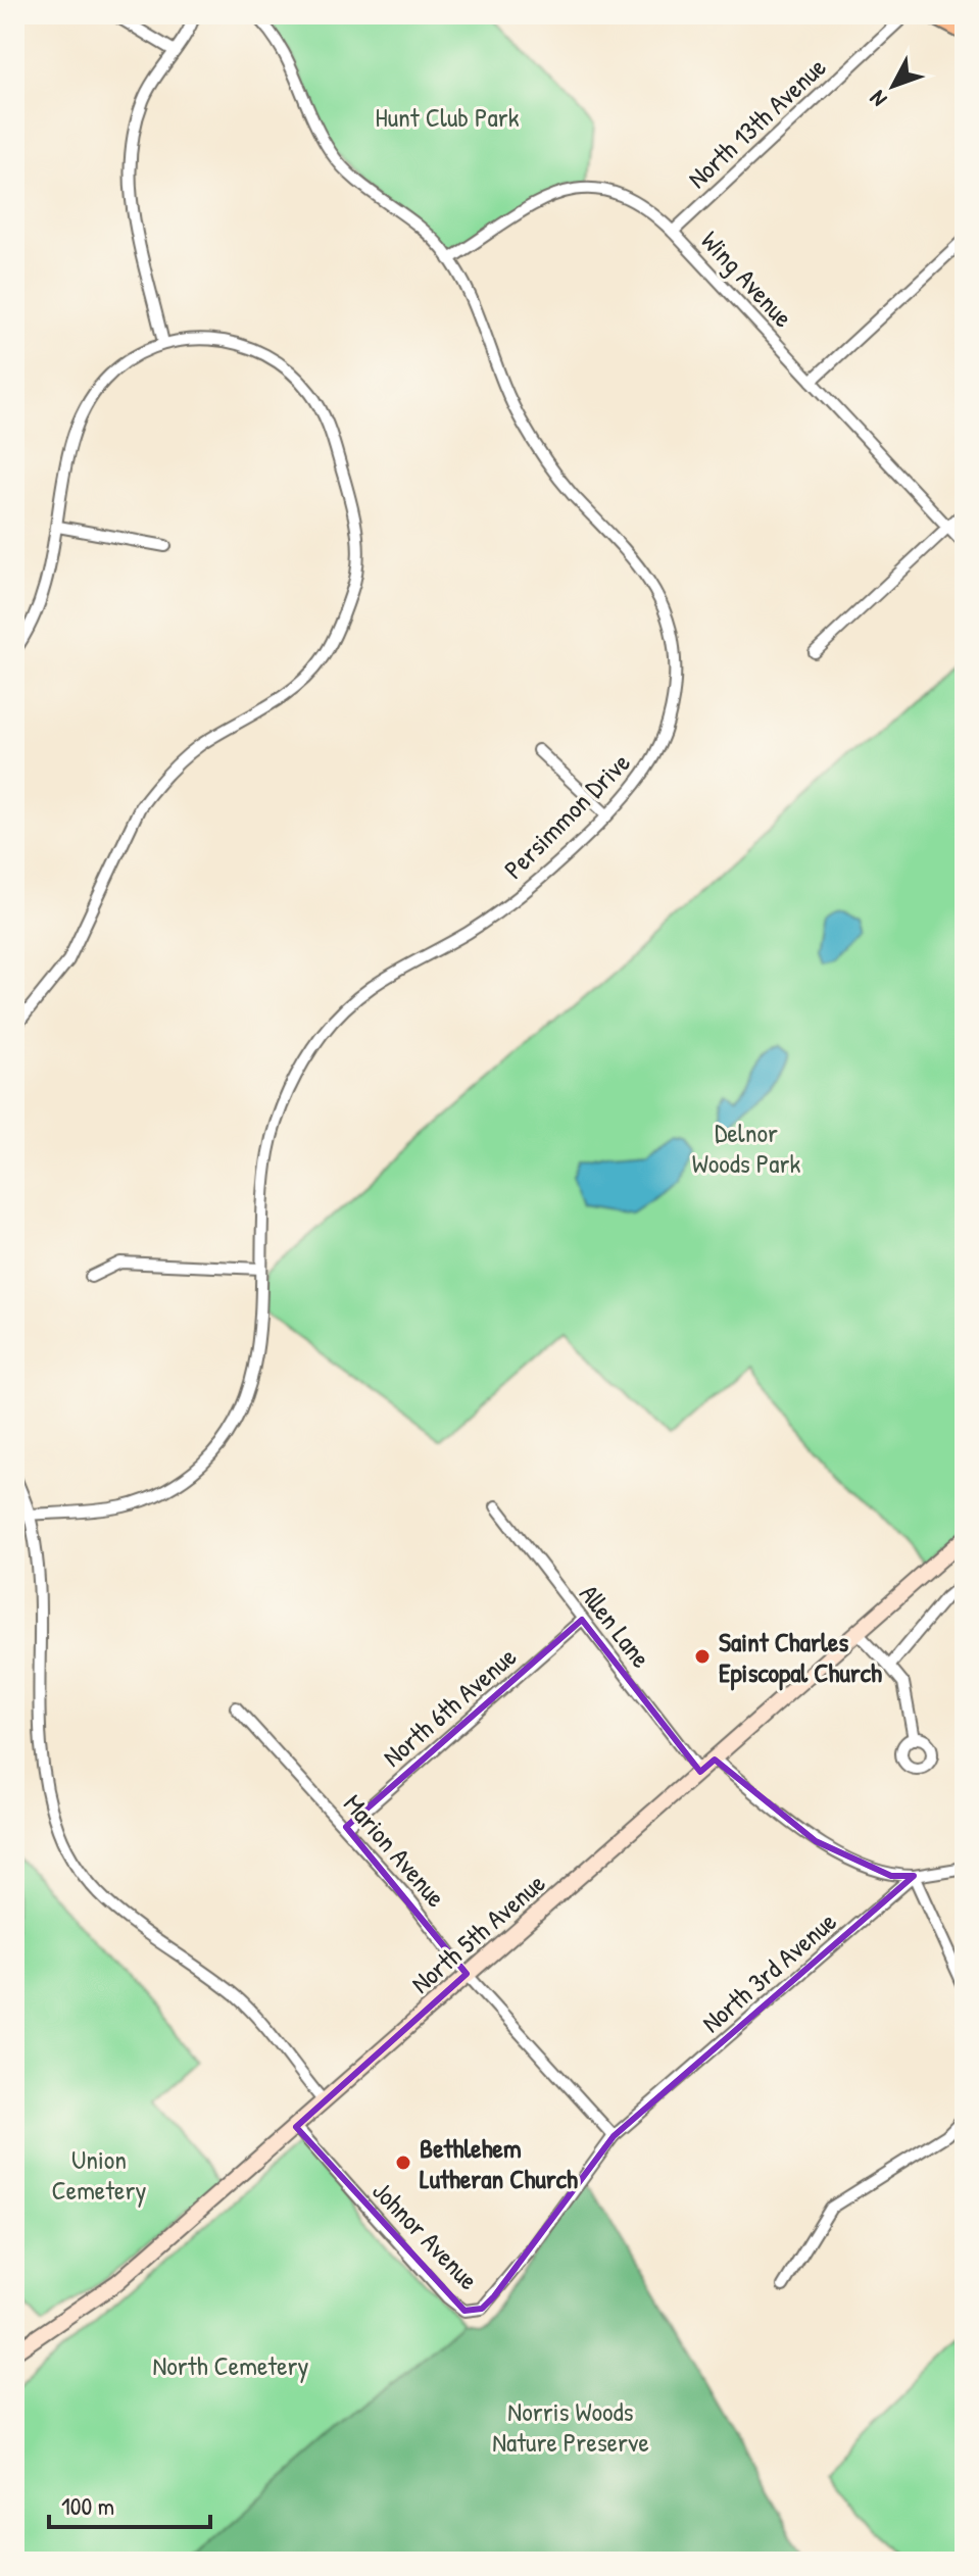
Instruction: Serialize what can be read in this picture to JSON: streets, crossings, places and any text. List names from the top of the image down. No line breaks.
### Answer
{"streets":{"main road":["North 5th Avenue"],"street":["North 13th Avenue","Wing Avenue","Persimmon Drive","Allen Lane","North 6th Avenue","Marion Avenue","North 3rd Avenue","Johnor Avenue"]},"crossings":[["North 13th Avenue","Wing Avenue"],["Wing Avenue","Persimmon Drive"],["Allen Lane","North 6th Avenue"],["Allen Lane","North 5th Avenue"],["North 6th Avenue","Marion Avenue"],["Marion Avenue","North 5th Avenue"],["Marion Avenue","North 3rd Avenue"],["Marion Avenue","Johnor Avenue"],["North 5th Avenue","Johnor Avenue"],["North 3rd Avenue","Johnor Avenue"]],"parks":["Hunt Club Park","Delnor Woods Park","Union Cemetery","North Cemetery","Norris Woods Nature Preserve"],"places":["Saint Charles Episcopal Church","Bethlehem Lutheran Church"],"scale_bar":"100 m","north":"bottom left"}
